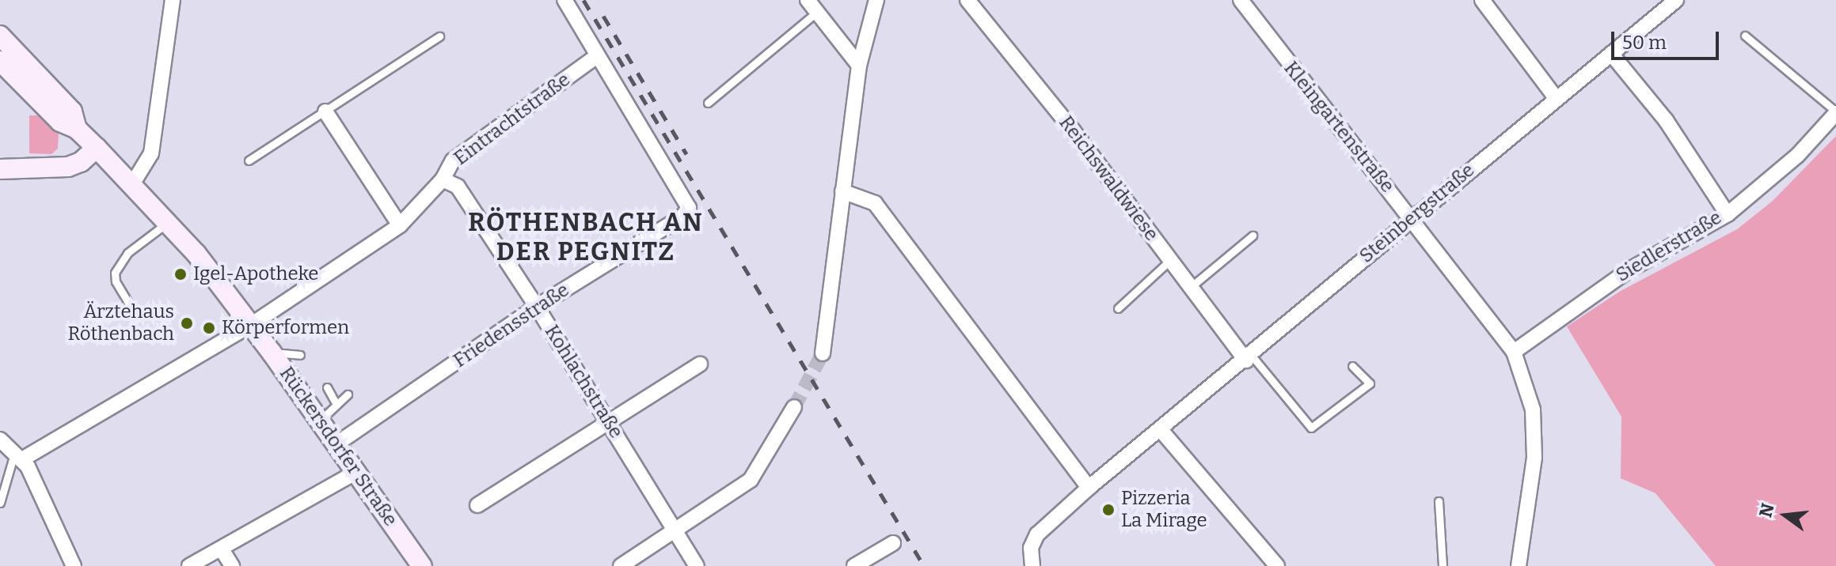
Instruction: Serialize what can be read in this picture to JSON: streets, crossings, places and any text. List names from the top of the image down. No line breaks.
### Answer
{"streets":{"main road":["Rückersdorfer Straße"],"street":["Eintrachtstraße","Kleingartenstraße","Reichswaldwiese","Steinbergstraße","Siedlerstraße","Friedensstraße","Kohlachstraße"]},"crossings":[["Eintrachtstraße","Friedensstraße"],["Eintrachtstraße","Kohlachstraße"],["Eintrachtstraße","Rückersdorfer Straße"],["Kleingartenstraße","Steinbergstraße"],["Kleingartenstraße","Siedlerstraße"],["Reichswaldwiese","Steinbergstraße"],["Steinbergstraße","Siedlerstraße"],["Friedensstraße","Kohlachstraße"],["Friedensstraße","Rückersdorfer Straße"]],"districts":["RÖTHENBACH AN DER PEGNITZ"],"places":["Igel-Apotheke","Ärztehaus Röthenbach","Körperformen","Pizzeria La Mirage"],"scale_bar":"50 m","north":"left"}
